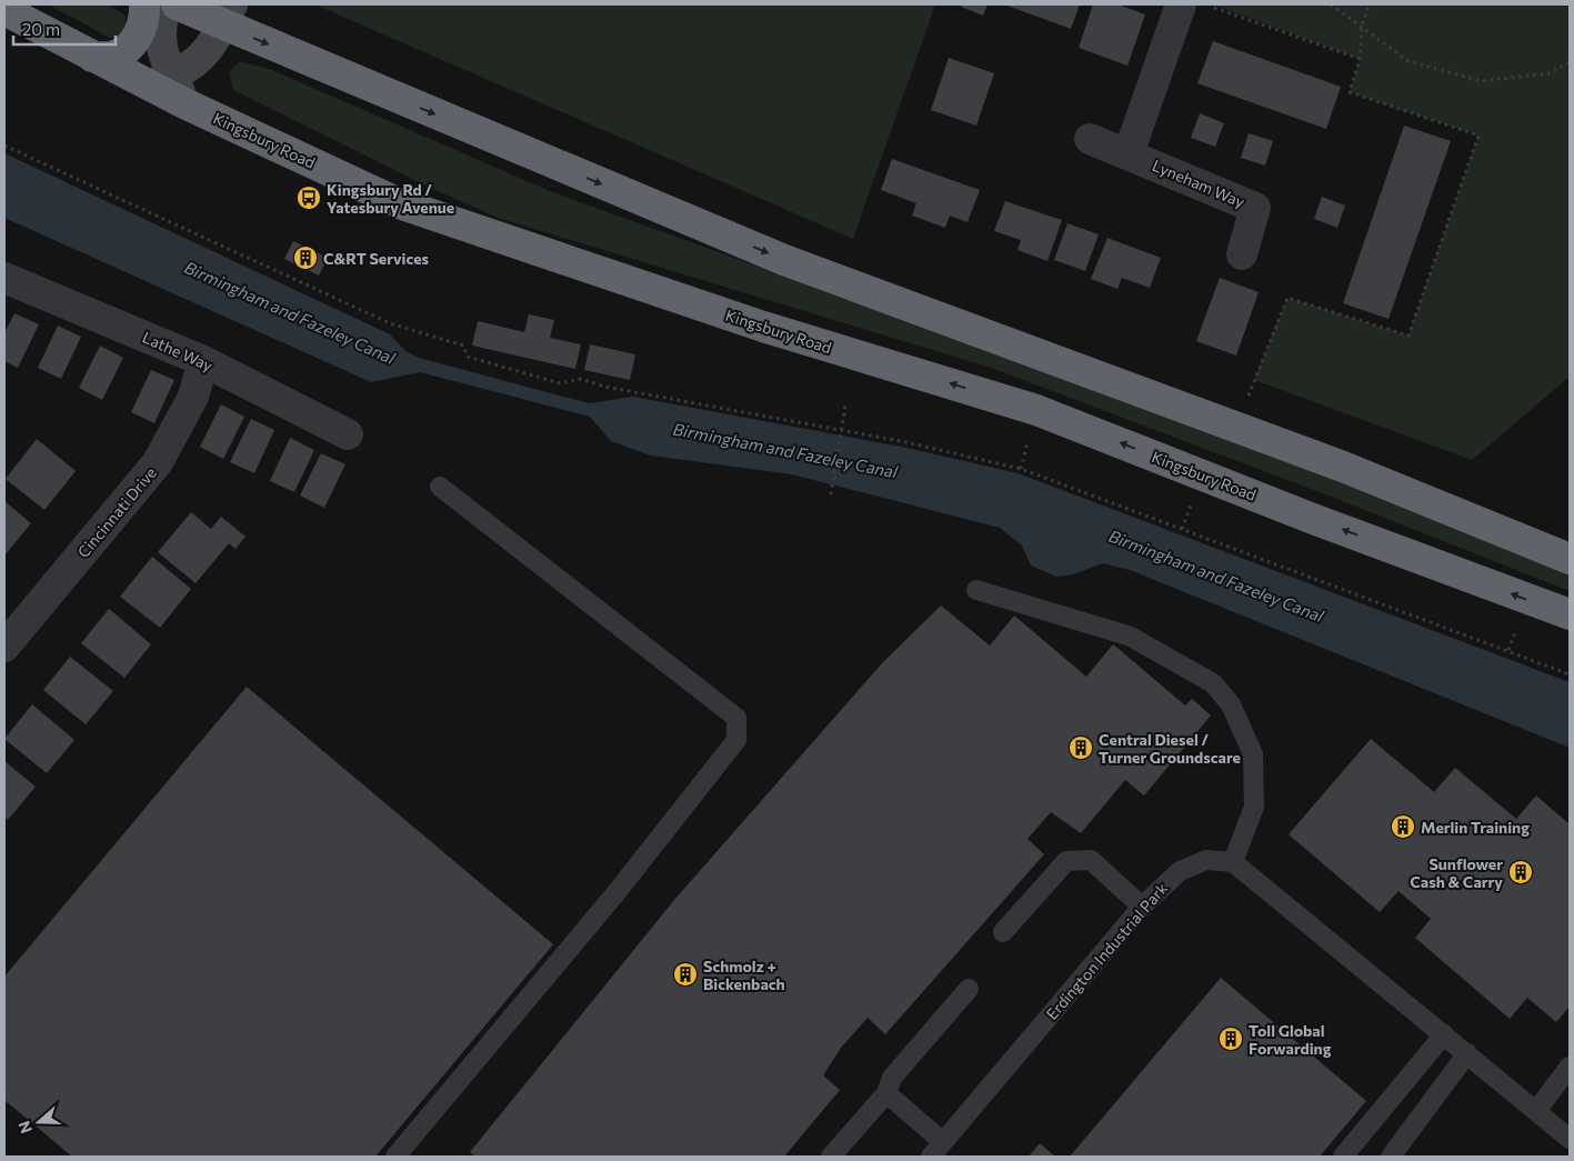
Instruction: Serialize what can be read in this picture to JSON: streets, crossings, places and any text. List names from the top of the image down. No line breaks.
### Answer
{"streets":{"highway":["Kingsbury Road"],"street":["Lyneham Way","Lathe Way","Cincinnati Drive"],"lane":["Erdington Industrial Park"]},"crossings":[["Lathe Way","Cincinnati Drive"]],"water":["Birmingham and Fazeley Canal"],"places":{"bus stop":["Kingsbury Rd / Yatesbury Avenue"],"building":["C&RT Services","Central Diesel / Turner Groundscare","Merlin Training","Sunflower Cash & Carry","Schmolz + Bickenbach","Toll Global Forwarding"]},"scale_bar":"20 m","north":"left"}
